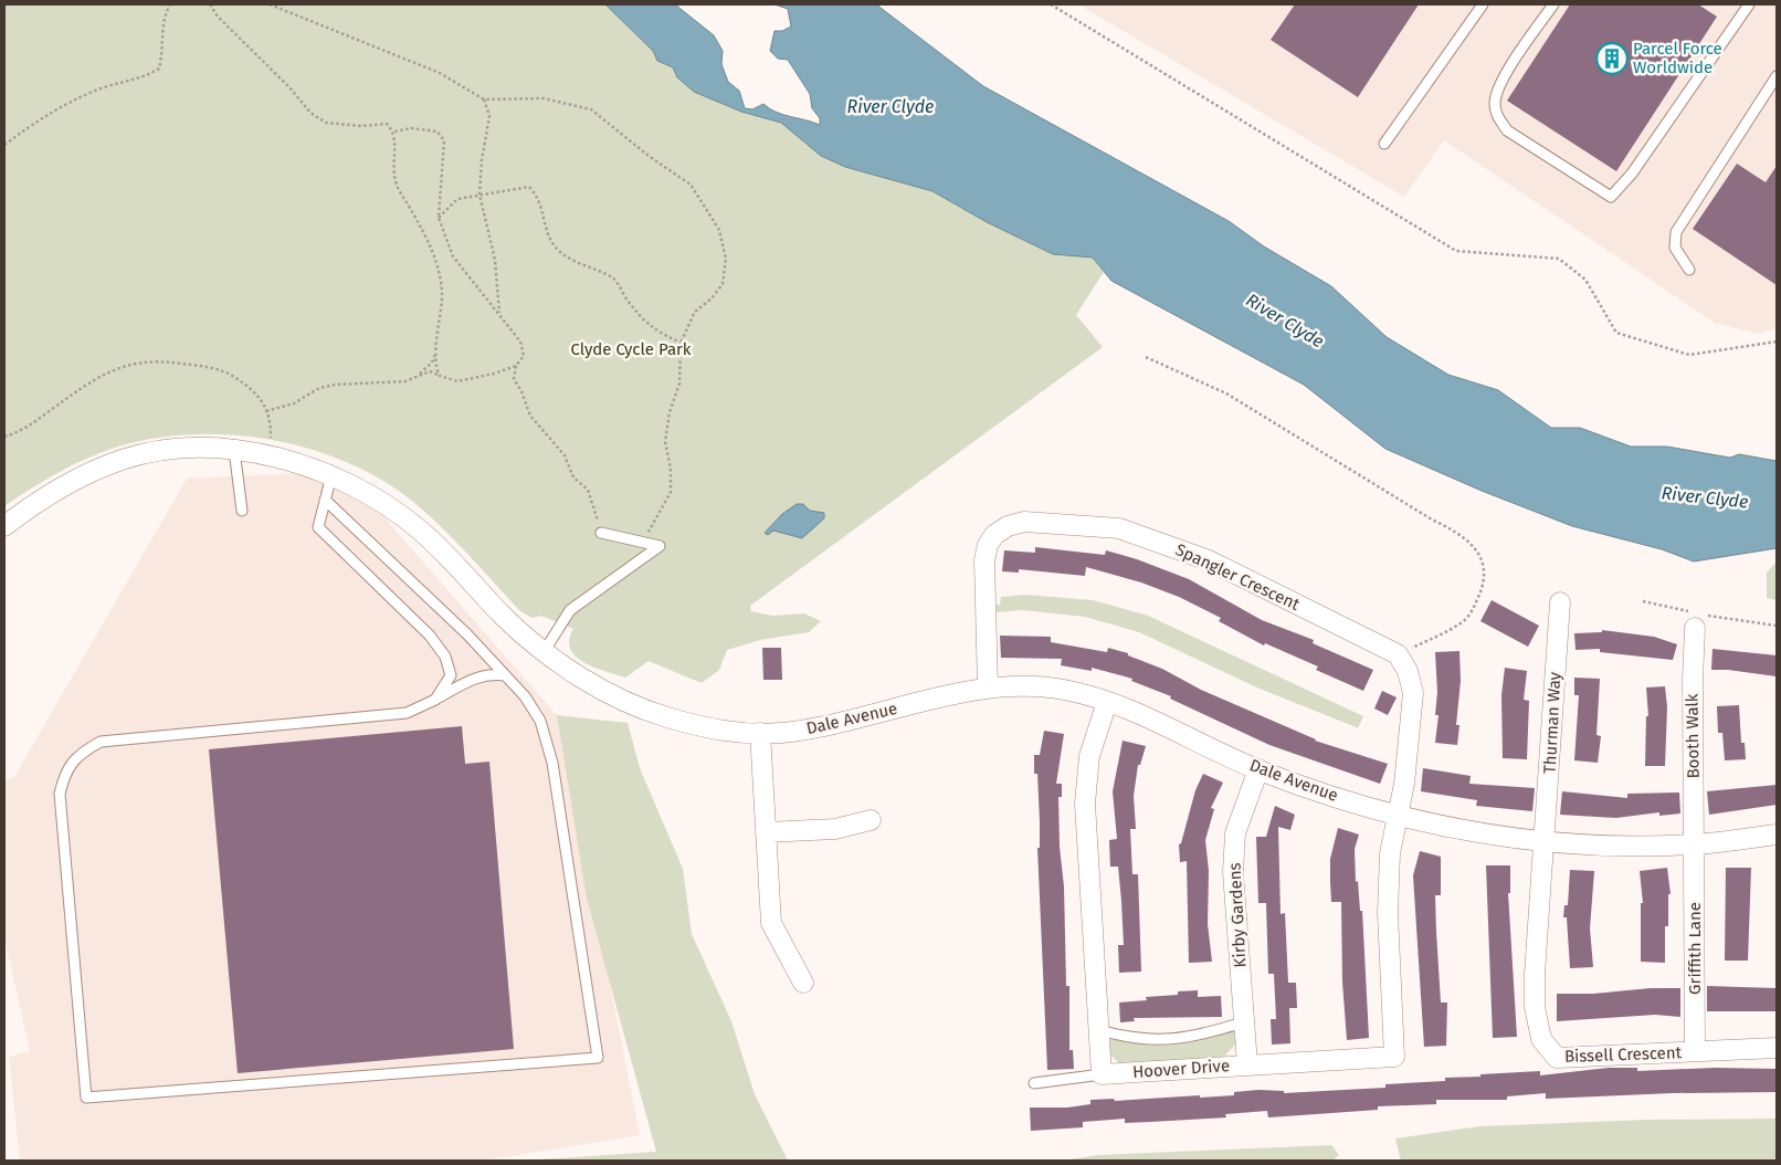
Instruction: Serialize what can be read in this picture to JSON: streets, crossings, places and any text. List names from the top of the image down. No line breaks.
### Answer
{"streets":{"street":["Spangler Crescent","Dale Avenue","Thurman Way","Booth Walk","Kirby Gardens","Griffith Lane","Bissell Crescent","Hoover Drive"]},"crossings":[["Spangler Crescent","Dale Avenue"],["Dale Avenue","Thurman Way"],["Dale Avenue","Booth Walk"],["Dale Avenue","Kirby Gardens"],["Dale Avenue","Griffith Lane"],["Dale Avenue","Bissell Crescent"],["Dale Avenue","Hoover Drive"],["Thurman Way","Bissell Crescent"],["Booth Walk","Griffith Lane"],["Kirby Gardens","Hoover Drive"],["Griffith Lane","Bissell Crescent"]],"water":["River Clyde"],"parks":["Clyde Cycle Park"],"places":{"building":["Parcel Force Worldwide"]}}
